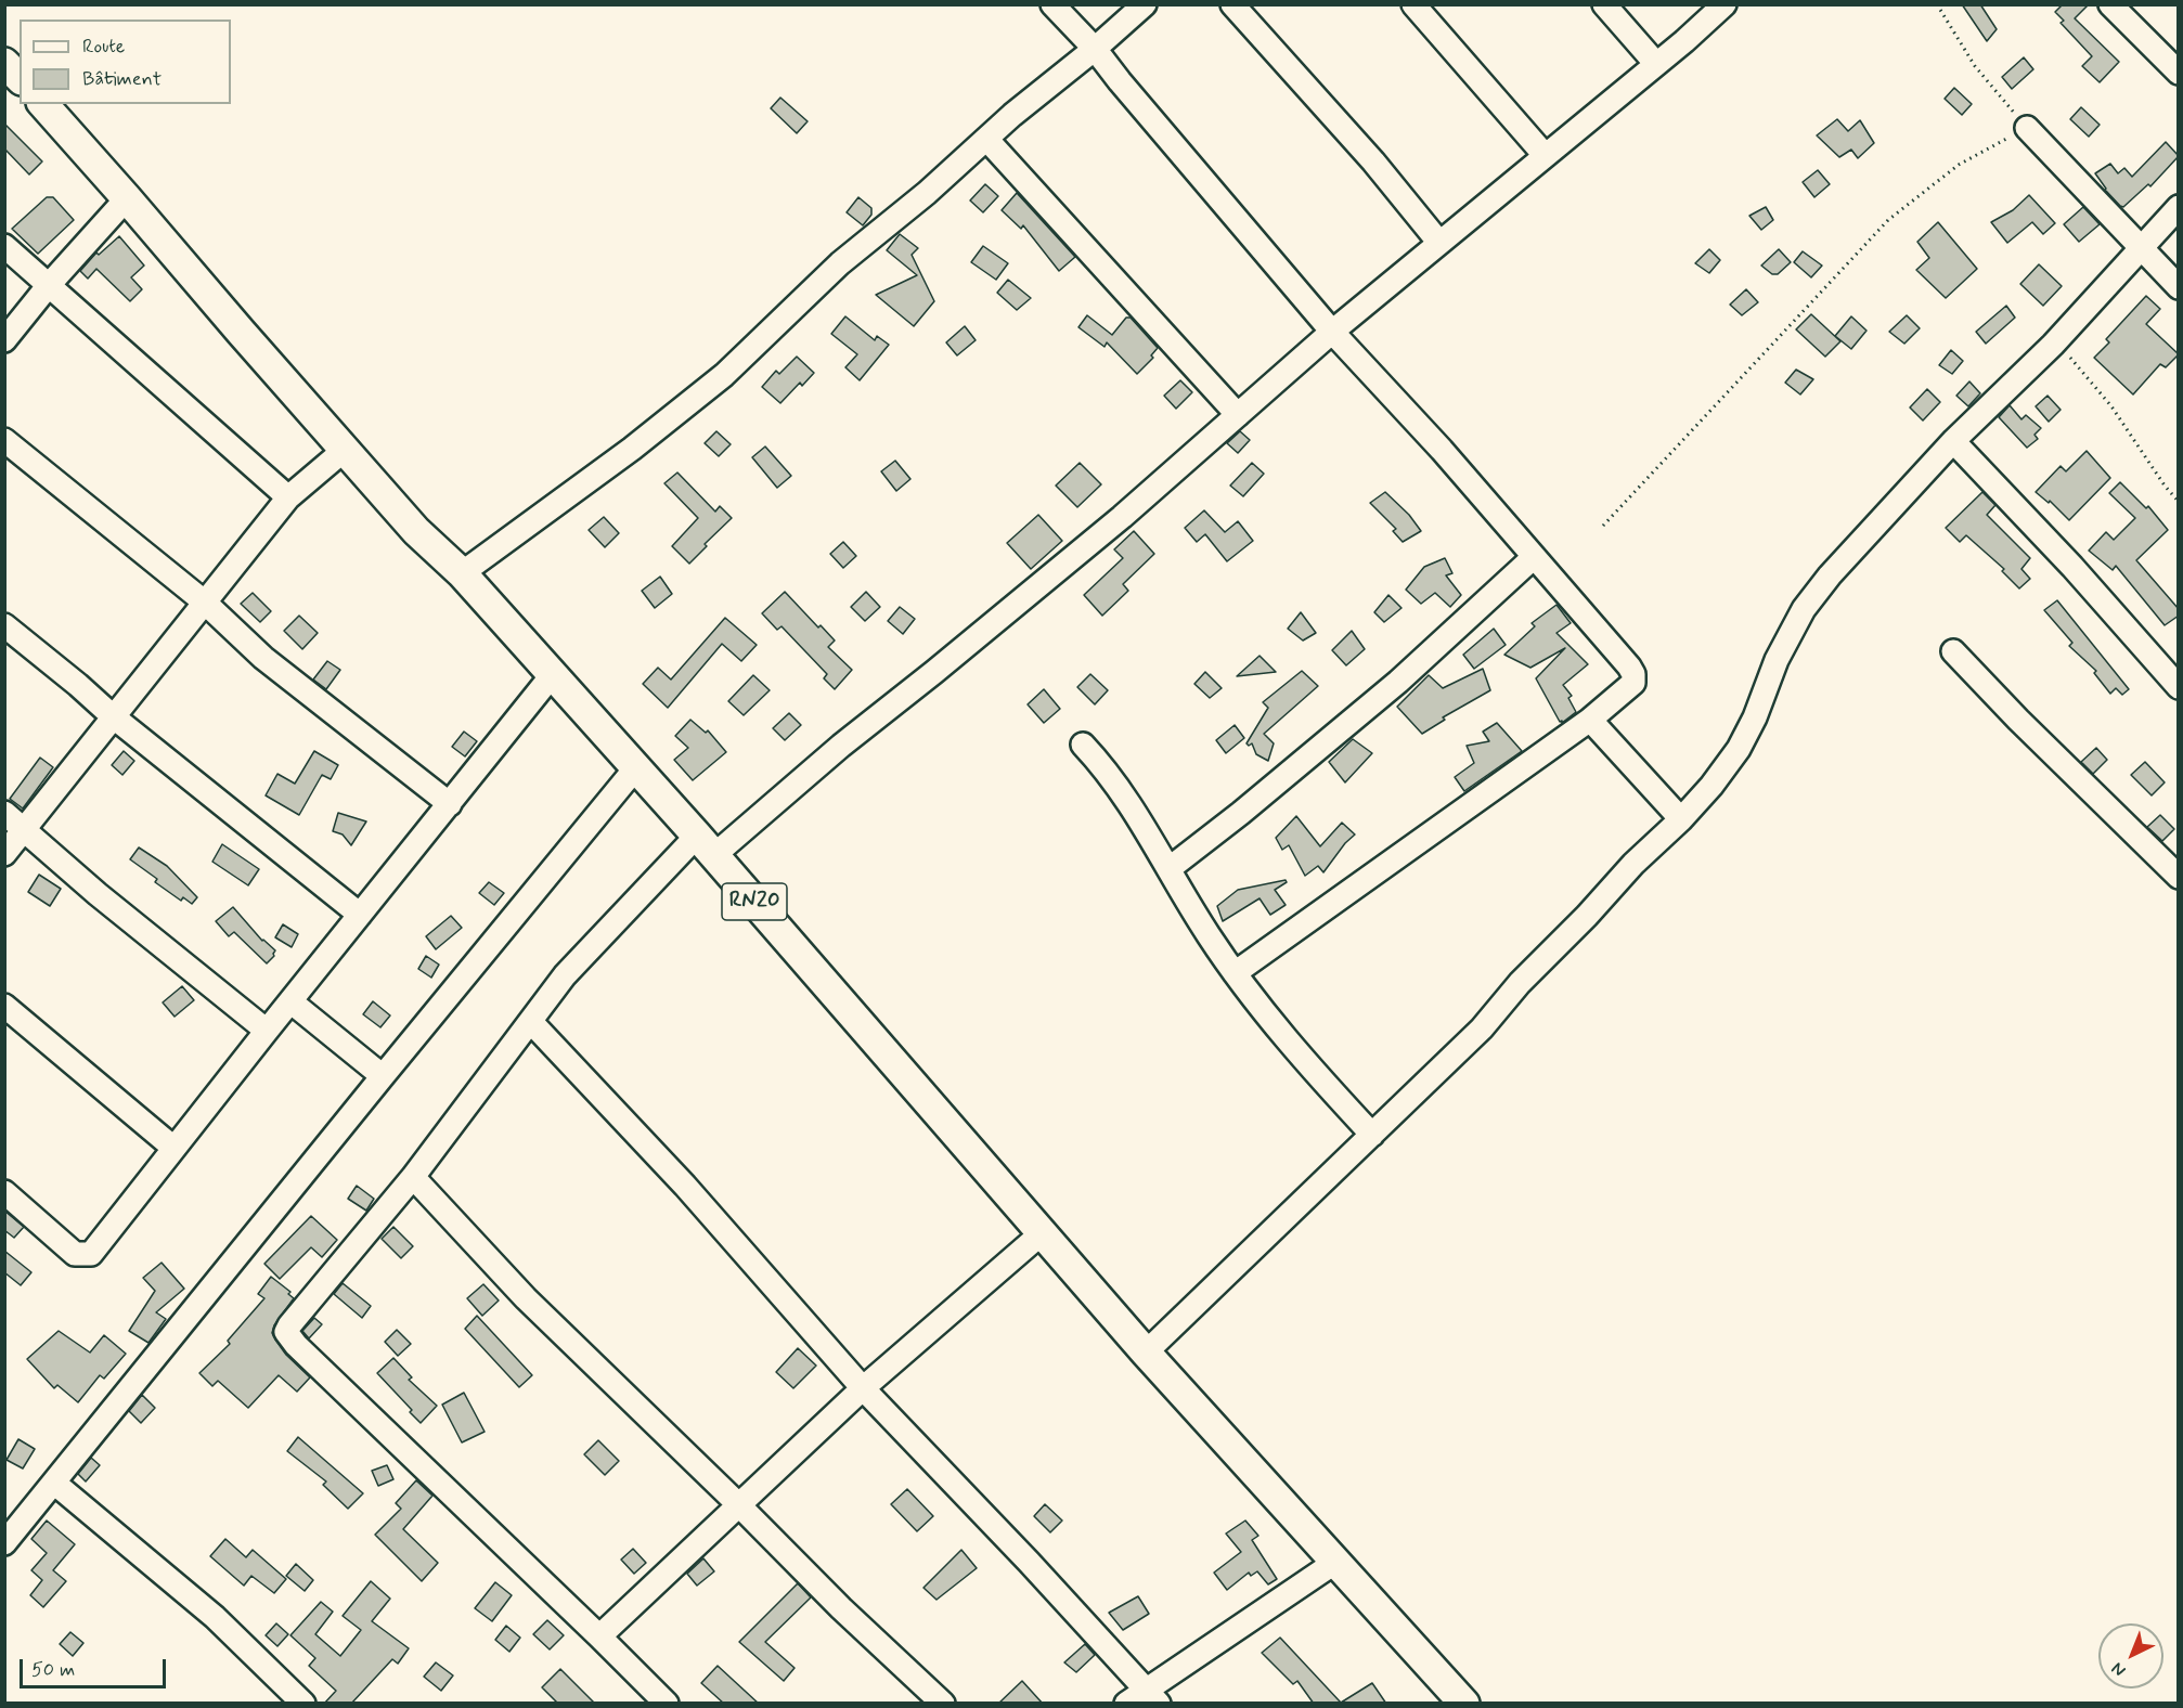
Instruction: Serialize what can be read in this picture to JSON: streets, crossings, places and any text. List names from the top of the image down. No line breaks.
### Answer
{"streets":{"main road":["RN20"]},"legend":["Route","Bâtiment"],"scale_bar":"50 m","north":"bottom left"}
